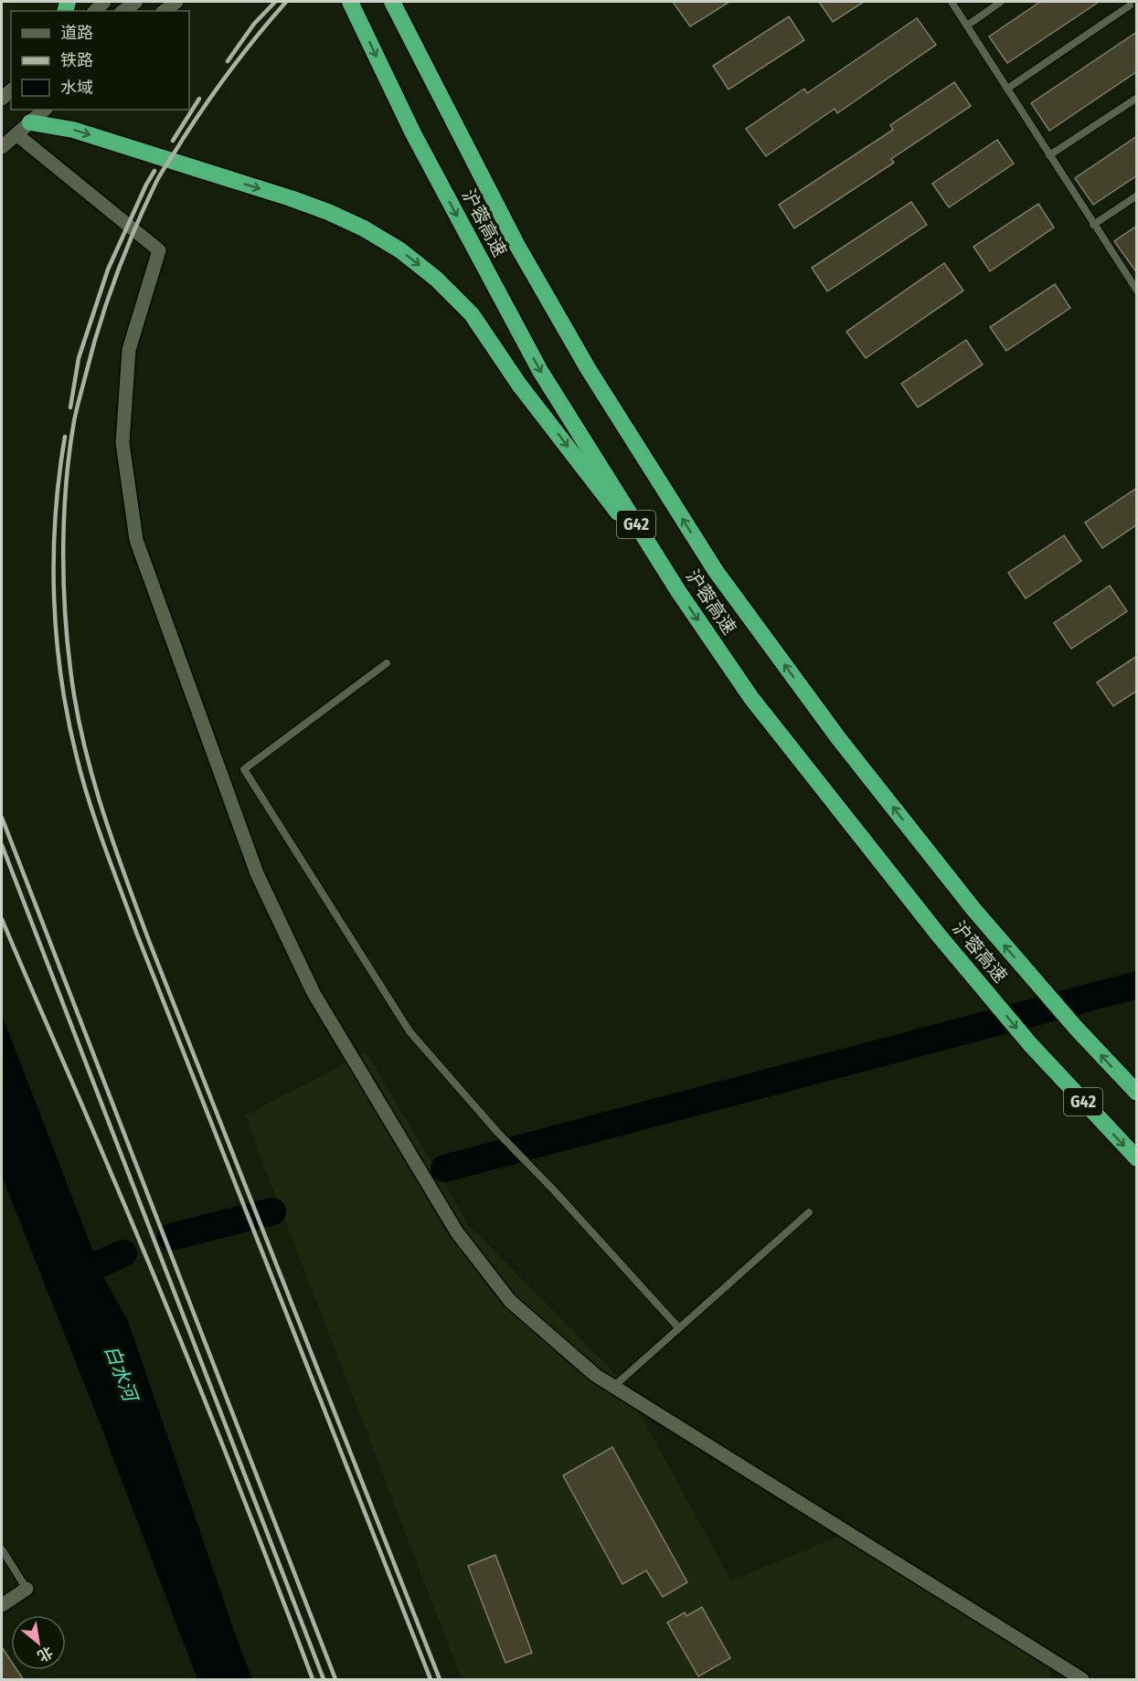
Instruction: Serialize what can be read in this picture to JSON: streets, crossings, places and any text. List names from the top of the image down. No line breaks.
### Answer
{"streets":{"highway":["沪蓉高速","G42"]},"water":["白水河"],"legend":["道路","铁路","水域"],"north":"bottom right"}
